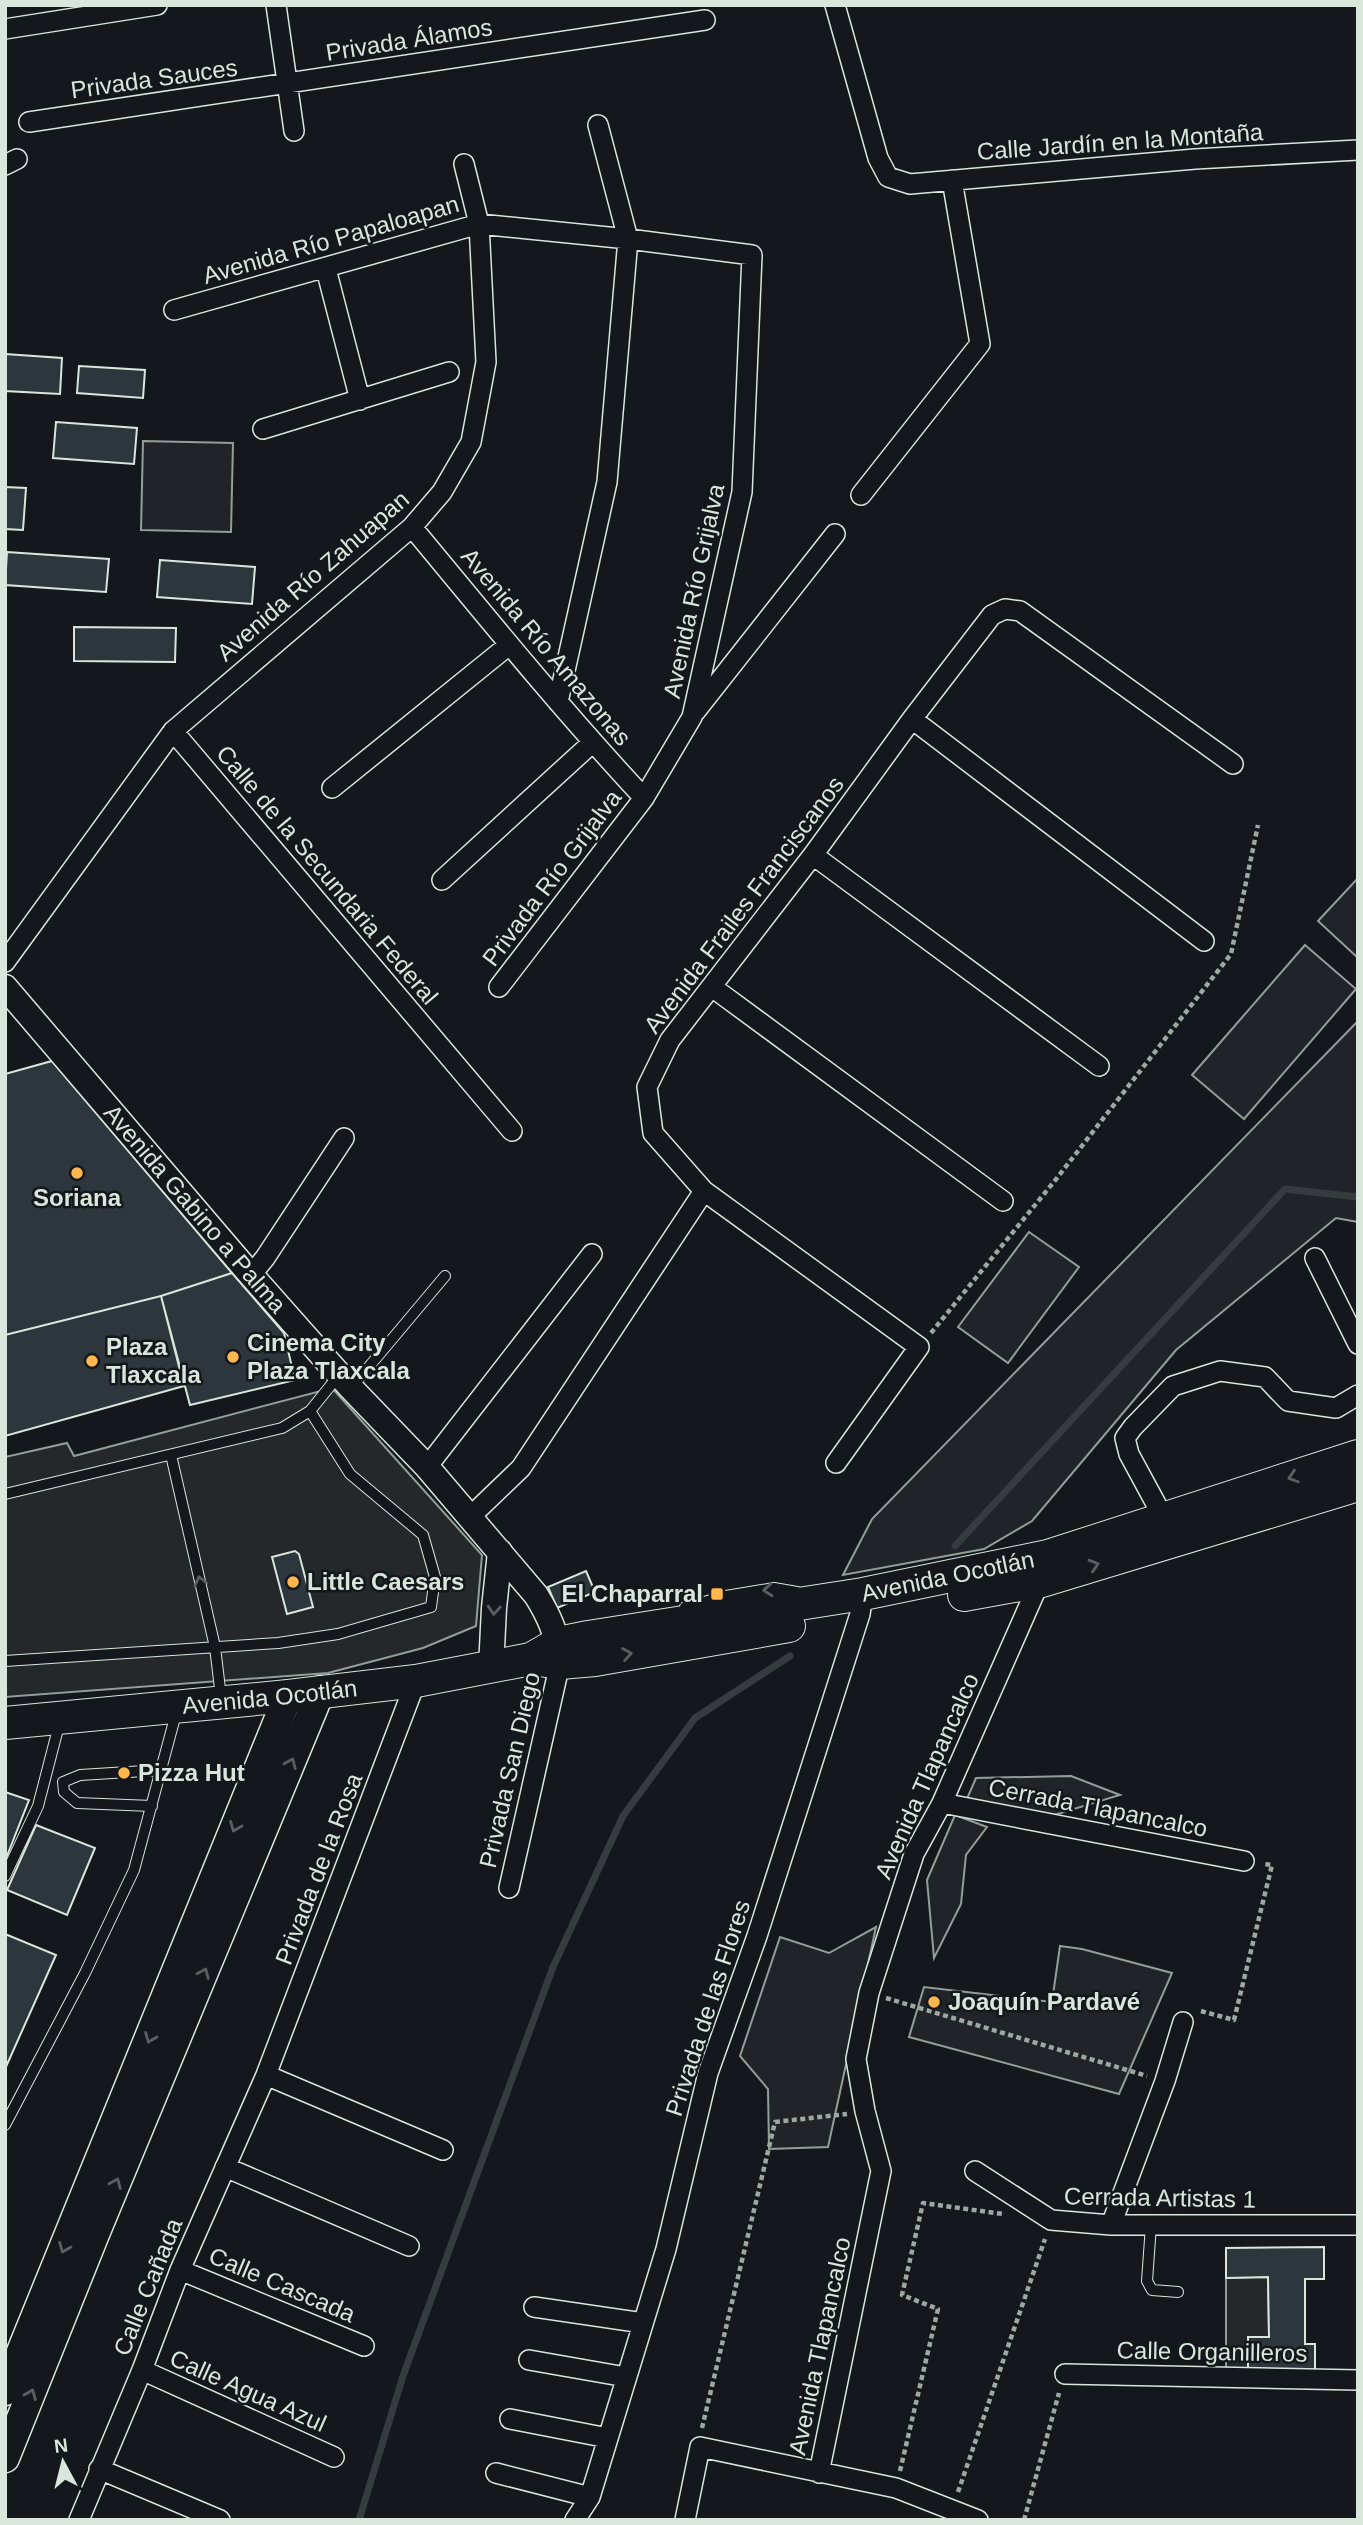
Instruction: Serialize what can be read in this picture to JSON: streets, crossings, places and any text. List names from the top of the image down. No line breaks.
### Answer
{"streets":{"main road":["Avenida Ocotlán"],"street":["Privada Álamos","Privada Sauces","Calle Jardín en la Montaña","Avenida Río Papaloapan","Avenida Río Zahuapan","Avenida Río Grijalva","Avenida Río Amazonas","Calle de la Secundaria Federal","Privada Río Grijalva","Avenida Frailes Franciscanos","Avenida Gabino a Palma","Privada San Diego","Avenida Tlapancalco","Cerrada Tlapancalco","Privada de la Rosa","Privada de las Flores","Cerrada Artistas 1","Calle Cascada","Calle Cañada","Calle Organilleros","Calle Agua Azul"]},"crossings":[["Privada Álamos","Privada Sauces"],["Avenida Río Papaloapan","Avenida Río Zahuapan"],["Avenida Río Papaloapan","Avenida Río Grijalva"],["Avenida Río Zahuapan","Avenida Río Amazonas"],["Avenida Río Zahuapan","Calle de la Secundaria Federal"],["Avenida Río Grijalva","Avenida Río Amazonas"],["Avenida Río Grijalva","Privada Río Grijalva"],["Avenida Río Amazonas","Privada Río Grijalva"],["Avenida Gabino a Palma","Avenida Ocotlán"],["Avenida Gabino a Palma","Privada San Diego"],["Avenida Ocotlán","Privada San Diego"],["Avenida Ocotlán","Avenida Tlapancalco"],["Avenida Ocotlán","Privada de la Rosa"],["Avenida Ocotlán","Privada de las Flores"],["Avenida Tlapancalco","Cerrada Tlapancalco"],["Privada de la Rosa","Calle Cañada"],["Calle Cascada","Calle Cañada"],["Calle Cañada","Calle Agua Azul"]],"places":{"other":["Soriana","Cinema City Plaza Tlaxcala","Plaza Tlaxcala","Little Caesars","Pizza Hut","Joaquín Pardavé"],"transit":["El Chaparral"]},"north":"top"}
